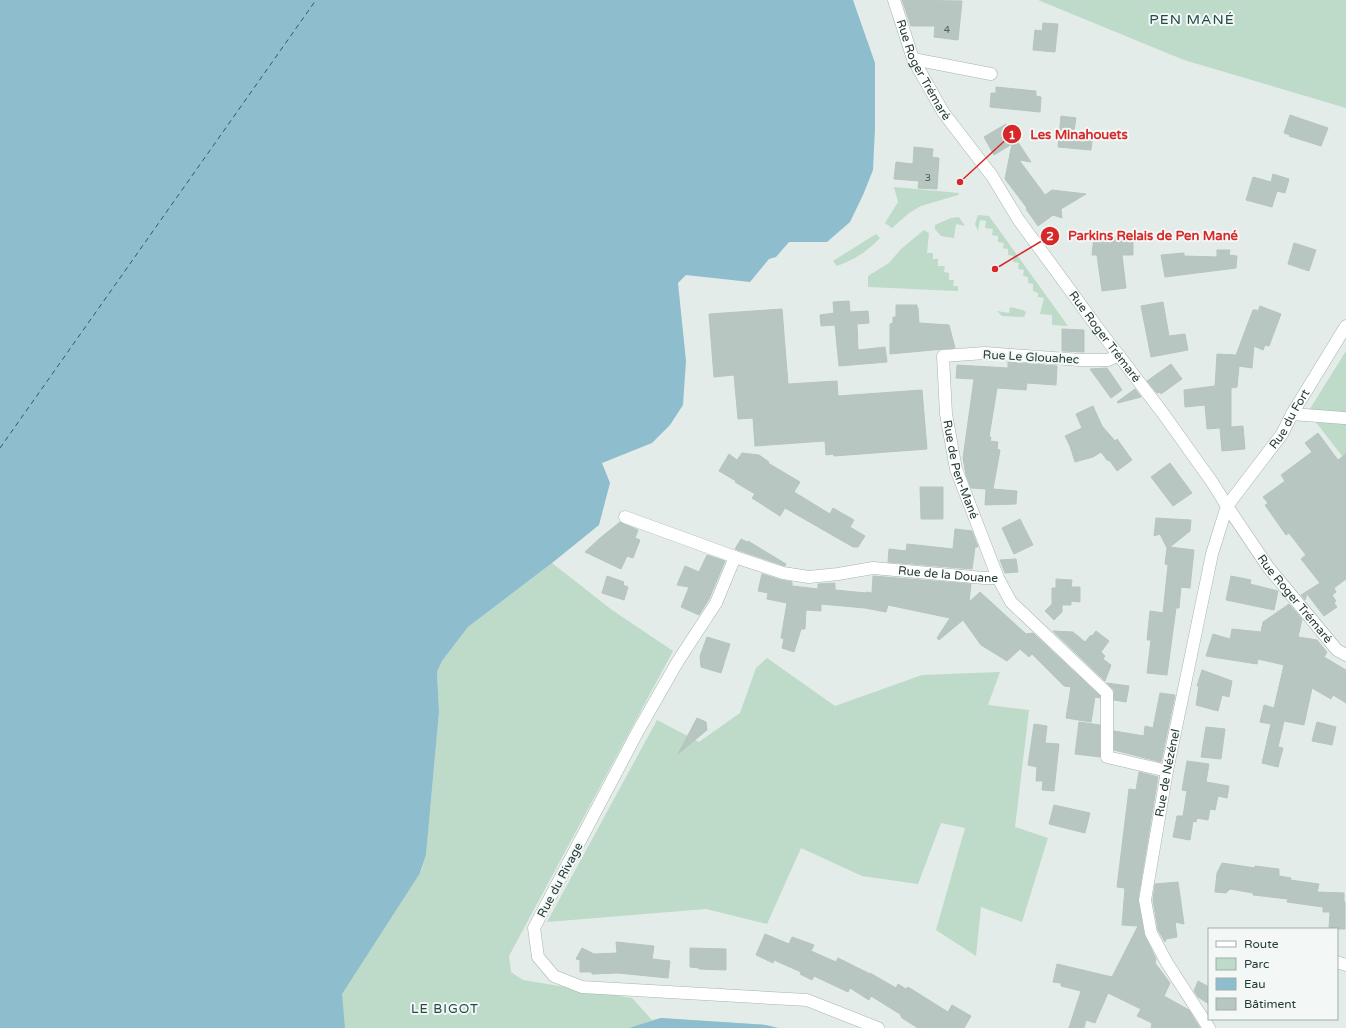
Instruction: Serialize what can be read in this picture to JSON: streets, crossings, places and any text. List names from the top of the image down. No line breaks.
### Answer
{"streets":{"street":["Rue Roger Trémaré","Rue Le Glouahec","Rue du Fort","Rue de Pen-Mané","Rue de la Douane","Rue de Nézénel","Rue du Rivage"]},"crossings":[["Rue Roger Trémaré","Rue Le Glouahec"],["Rue Roger Trémaré","Rue du Fort"],["Rue Roger Trémaré","Rue de Nézénel"],["Rue Le Glouahec","Rue de Pen-Mané"],["Rue du Fort","Rue de Nézénel"],["Rue de Pen-Mané","Rue de la Douane"],["Rue de la Douane","Rue de Nézénel"],["Rue de la Douane","Rue du Rivage"]],"districts":["PEN MANÉ","LE BIGOT"],"places":["Les Minahouets","Parkins Relais de Pen Mané"],"house_numbers":["4","3"],"legend":["Route","Parc","Eau","Bâtiment"]}
